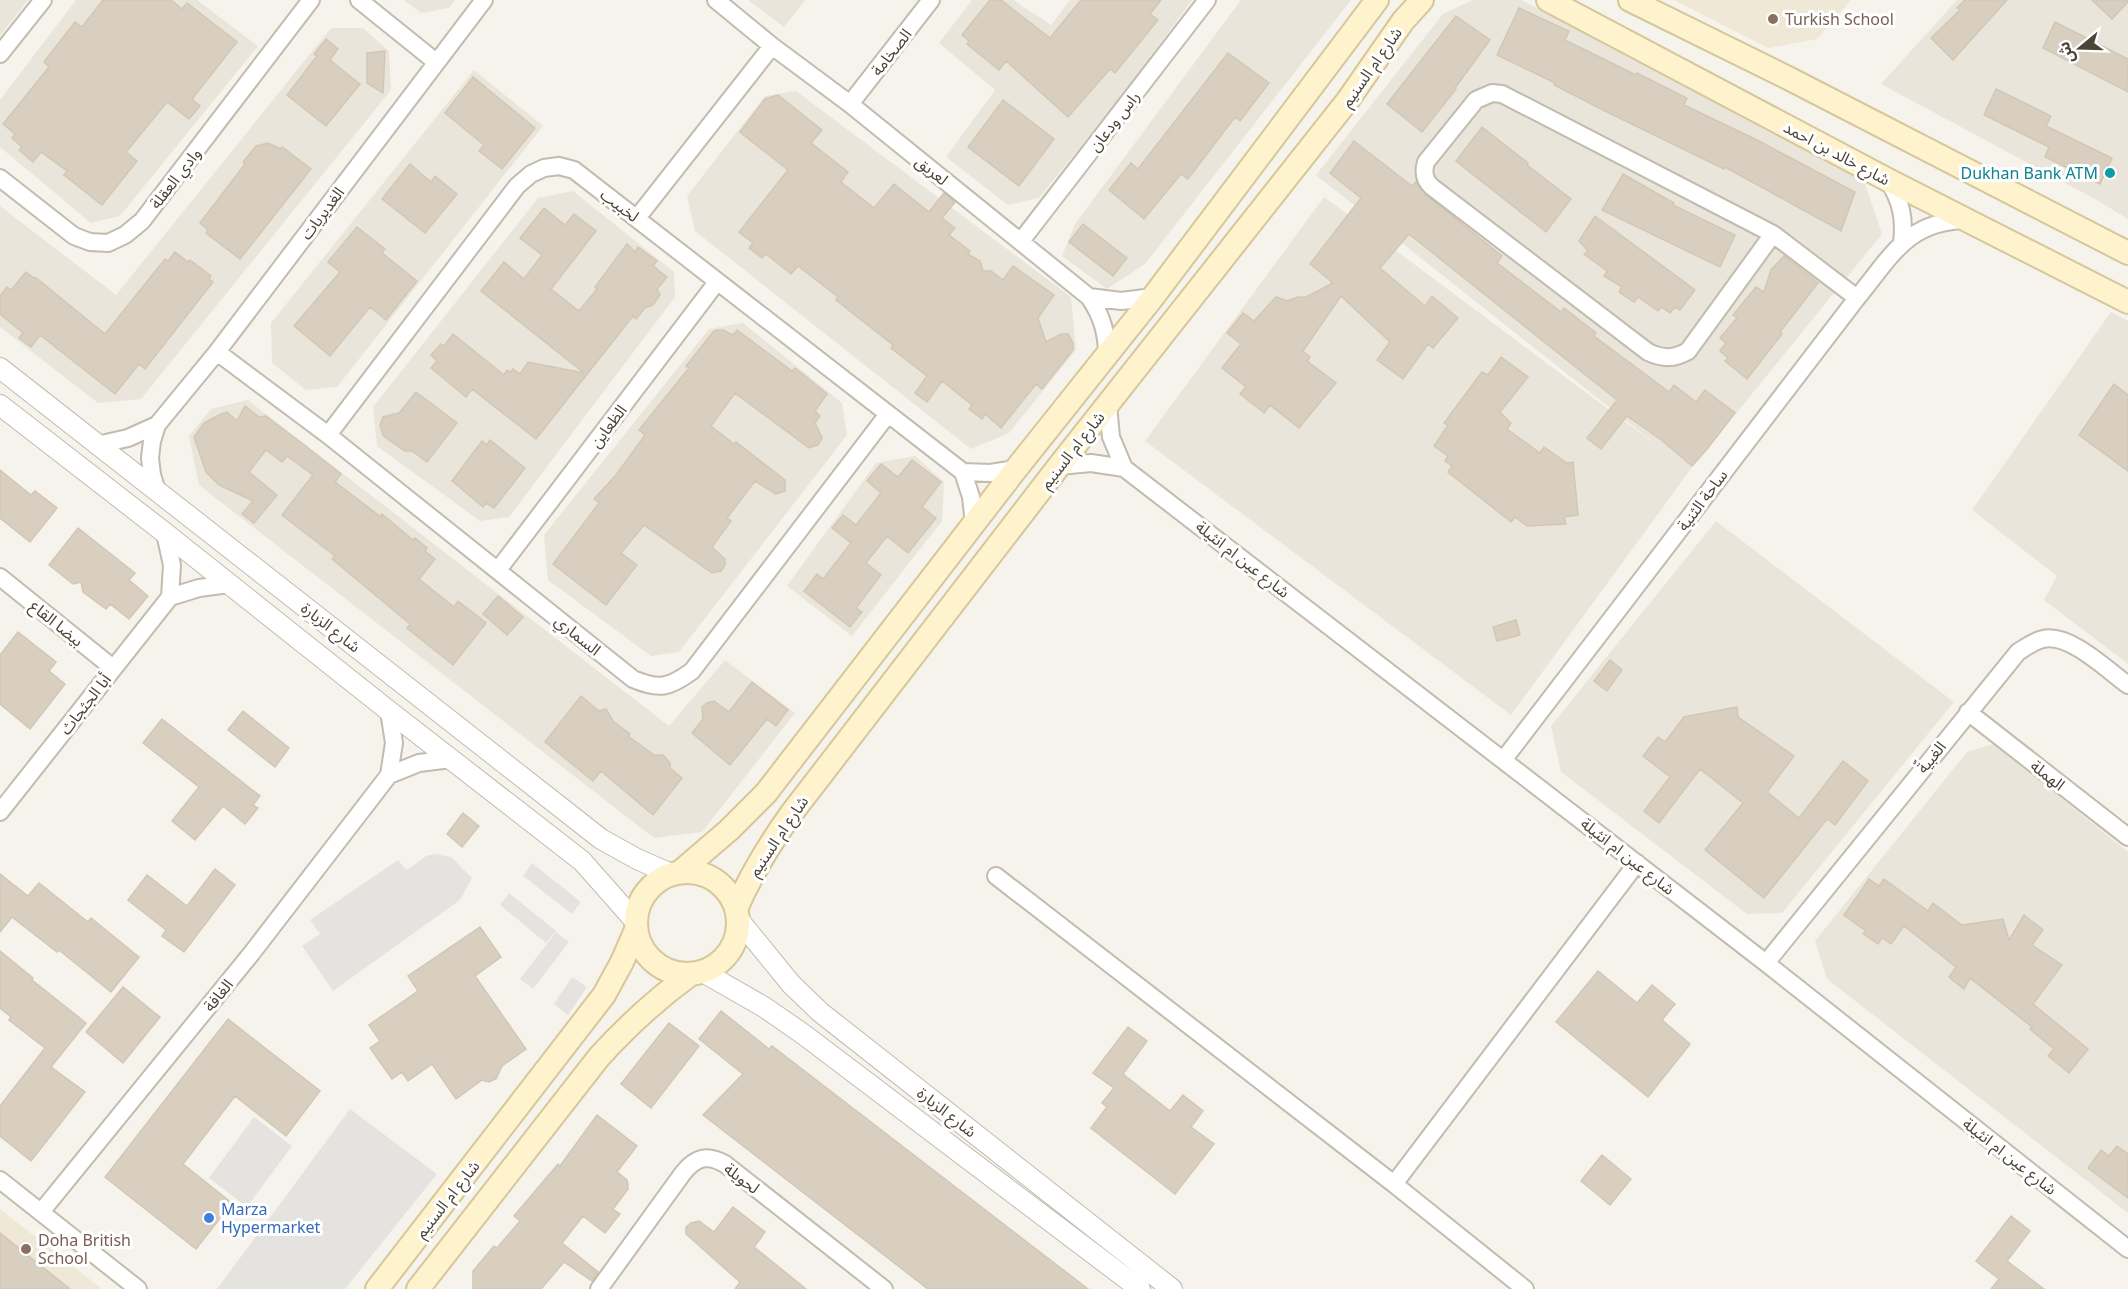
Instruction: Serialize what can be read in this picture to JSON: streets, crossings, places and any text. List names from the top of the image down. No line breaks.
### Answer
{"streets":{"main road":["شارع ام السنيم","شارع خالد بن احمد"],"street":["الصخامة","راس ودعان","لعريق","وادي العقلة","لخبيب","الغديريات","الظعاين","ساحة الثنية","شارع عين ام انثيلة","بيضا القاع","شارع الزبارة","السماري","أبا الجثجاث","الغبيةّ","الهملة","الغافة","لحويلة"]},"crossings":[["الصخامة","لعريق"],["شارع ام السنيم","لعريق"],["شارع ام السنيم","شارع عين ام انثيلة"],["شارع ام السنيم","شارع الزبارة"],["راس ودعان","لعريق"],["شارع خالد بن احمد","ساحة الثنية"],["لخبيب","الظعاين"],["لخبيب","السماري"],["الغديريات","شارع الزبارة"],["الغديريات","السماري"],["الظعاين","السماري"],["ساحة الثنية","شارع عين ام انثيلة"],["شارع عين ام انثيلة","الغبيةّ"],["بيضا القاع","أبا الجثجاث"],["شارع الزبارة","الغافة"],["الغبيةّ","الهملة"]],"places":["Turkish School","Dukhan Bank ATM","Marza Hypermarket","Doha British School"],"north":"left"}
